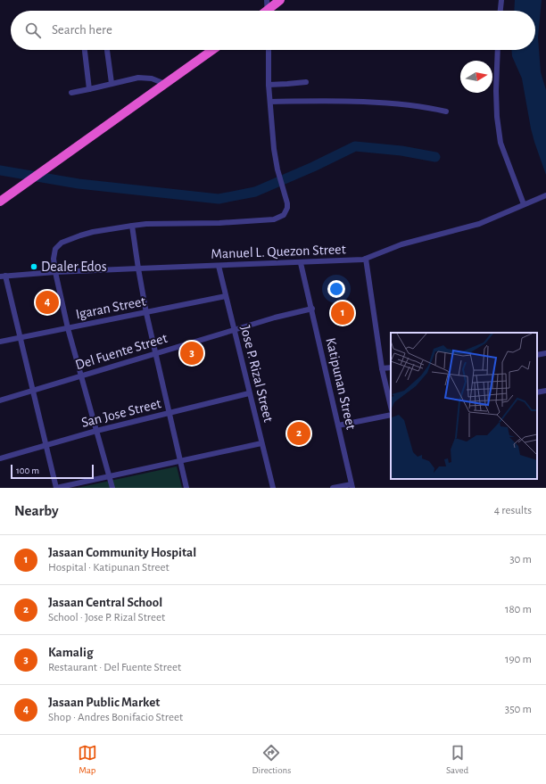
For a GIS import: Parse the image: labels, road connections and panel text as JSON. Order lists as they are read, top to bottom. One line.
{"streets":{"street":["Manuel L. Quezon Street","Igaran Street","Del Fuente Street","Jose P. Rizal Street","Katipunan Street","San Jose Street"]},"crossings":[["Manuel L. Quezon Street","Jose P. Rizal Street"],["Manuel L. Quezon Street","Katipunan Street"],["Igaran Street","Jose P. Rizal Street"],["Del Fuente Street","Jose P. Rizal Street"],["Del Fuente Street","Katipunan Street"],["Jose P. Rizal Street","San Jose Street"]],"places":["Dealer Edos"],"scale_bar":"100 m","north":"right","page":{"search":"Search here","pins":["4","1","3","2"],"scale":"100 m","heading":["Nearby","4 results"],"list":[{"mark":"1","name":"Jasaan Community Hospital","note":"Hospital · Katipunan Street","value":"30 m"},{"mark":"2","name":"Jasaan Central School","note":"School · Jose P. Rizal Street","value":"180 m"},{"mark":"3","name":"Kamalig","note":"Restaurant · Del Fuente Street","value":"190 m"},{"mark":"4","name":"Jasaan Public Market","note":"Shop · Andres Bonifacio Street","value":"350 m"}],"nav":["Map","Directions","Saved"]}}
